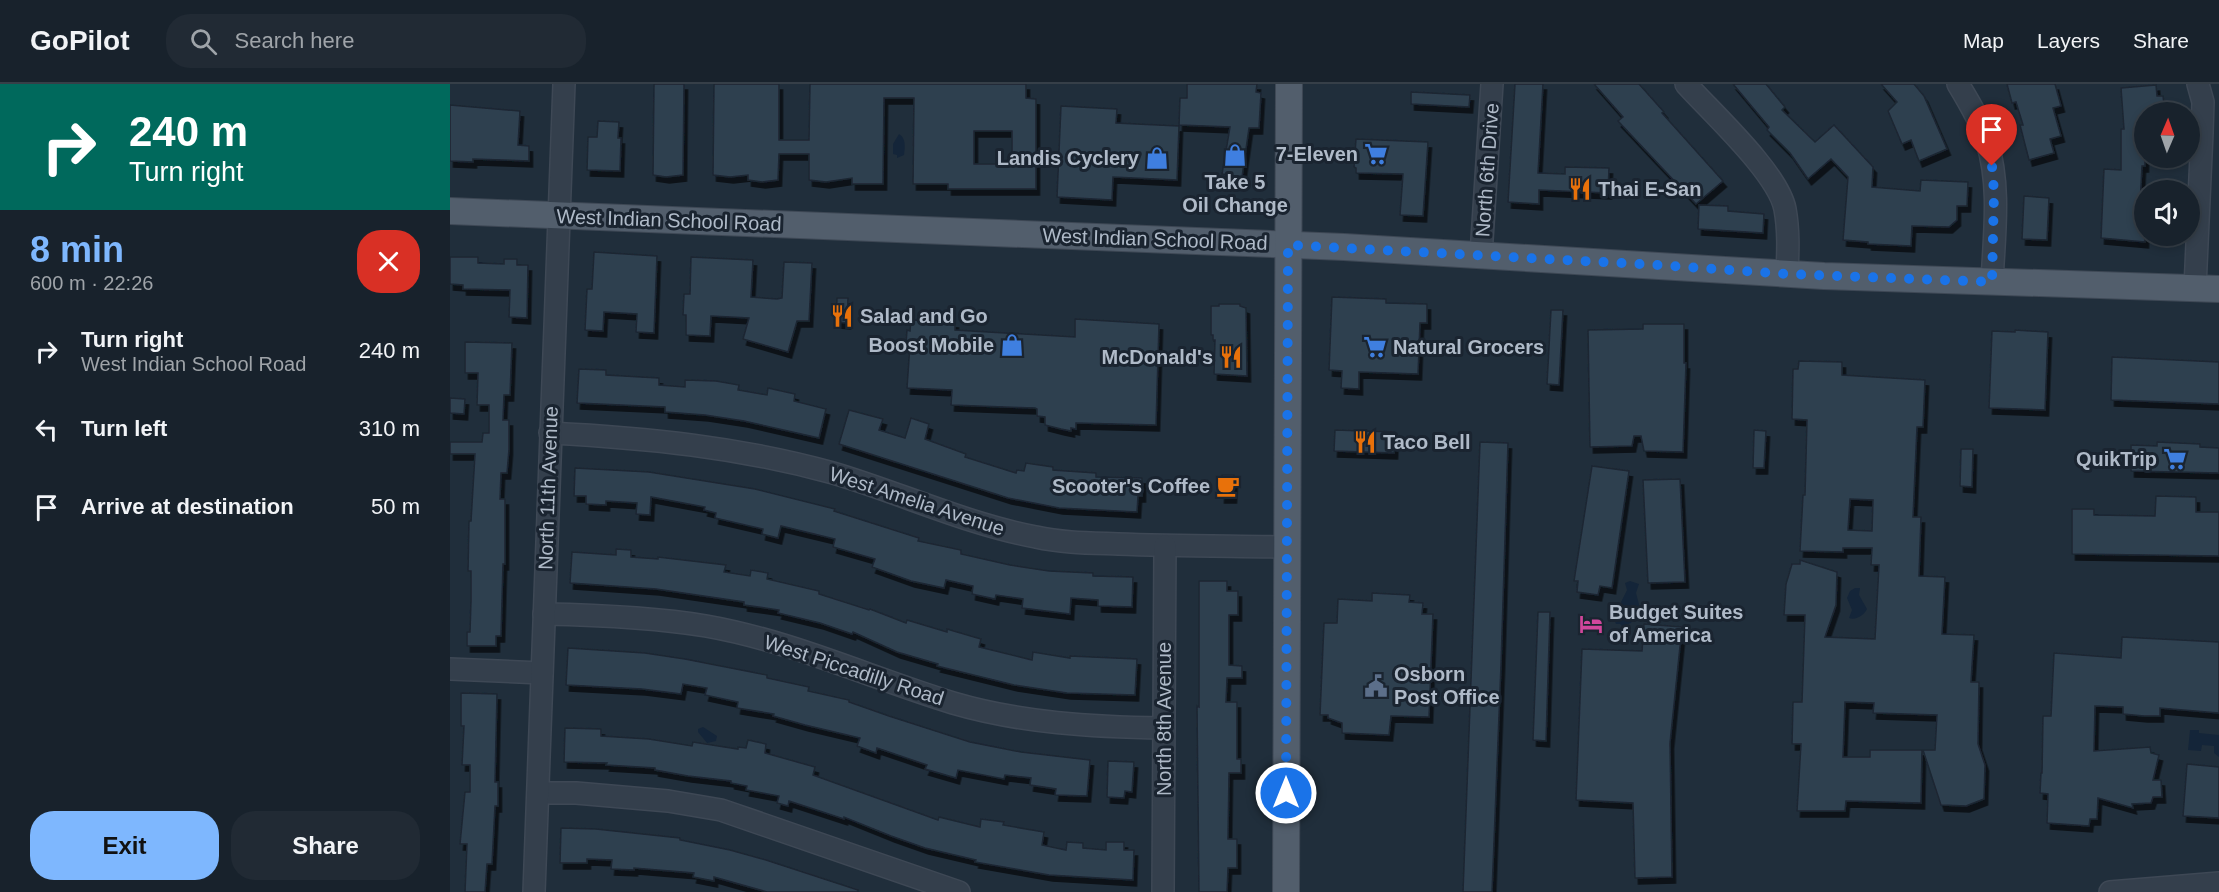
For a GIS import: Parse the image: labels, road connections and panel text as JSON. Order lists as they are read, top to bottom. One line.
{"streets":{"main road":["West Indian School Road"],"street":["North 6th Drive","North 11th Avenue","West Amelia Avenue","West Piccadilly Road","North 8th Avenue"]},"crossings":[["North 6th Drive","West Indian School Road"],["West Indian School Road","North 11th Avenue"],["North 11th Avenue","West Amelia Avenue"],["North 11th Avenue","West Piccadilly Road"],["West Amelia Avenue","North 8th Avenue"],["West Piccadilly Road","North 8th Avenue"]],"places":{"supermarket":["7-Eleven","Natural Grocers","QuikTrip"],"shop":["Take 5 Oil Change","Landis Cyclery","Boost Mobile"],"restaurant":["Thai E-San","Salad and Go","McDonald's","Taco Bell"],"cafe":["Scooter's Coffee"],"hotel":["Budget Suites of America"],"public building":["Osborn Post Office"]},"north":"top","page":{"header":"GoPilot","search":"Search here","nav":["Map","Layers","Share"],"turn":["240 m","Turn right"],"heading":["8 min","600 m · 22:26"],"list":[{"name":"Turn right","note":"West Indian School Road","value":"240 m"},{"name":"Turn left","value":"310 m"},{"name":"Arrive at destination","value":"50 m"}],"buttons":["Exit","Share"]}}
